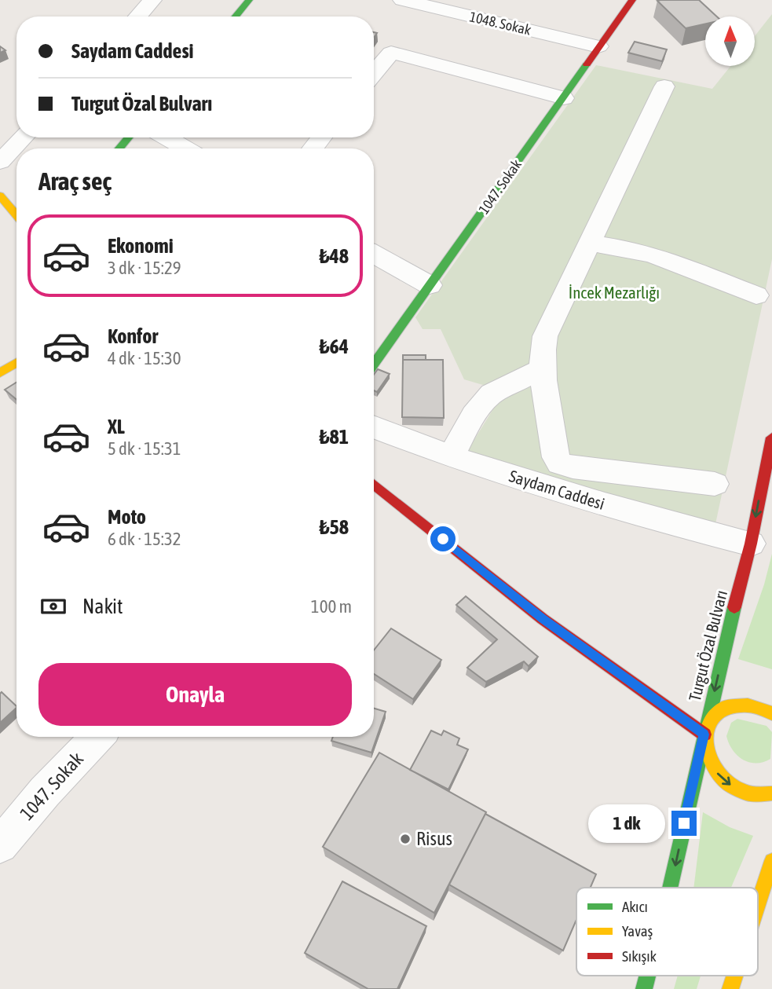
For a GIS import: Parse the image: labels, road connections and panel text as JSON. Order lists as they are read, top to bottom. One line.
{"streets":{"street":["1048. Sokak","1047. Sokak","Saydam Caddesi","Turgut Özal Bulvarı"]},"crossings":[["1048. Sokak","1047. Sokak"],["Saydam Caddesi","Turgut Özal Bulvarı"]],"one_way":["Turgut Özal Bulvarı"],"parks":["İncek Mezarlığı"],"places":["Risus"],"legend":["Akıcı","Yavaş","Sıkışık"],"north":"top","page":{"banner":["Saydam Caddesi","Turgut Özal Bulvarı"],"heading":"Araç seç","list":[{"name":"Ekonomi","note":"3 dk · 15:29","value":"₺48"},{"name":"Konfor","note":"4 dk · 15:30","value":"₺64"},{"name":"XL","note":"5 dk · 15:31","value":"₺81"},{"name":"Moto","note":"6 dk · 15:32","value":"₺58"}],"pay":["Nakit","100 m"],"buttons":"Onayla","bubble":"1 dk"}}
